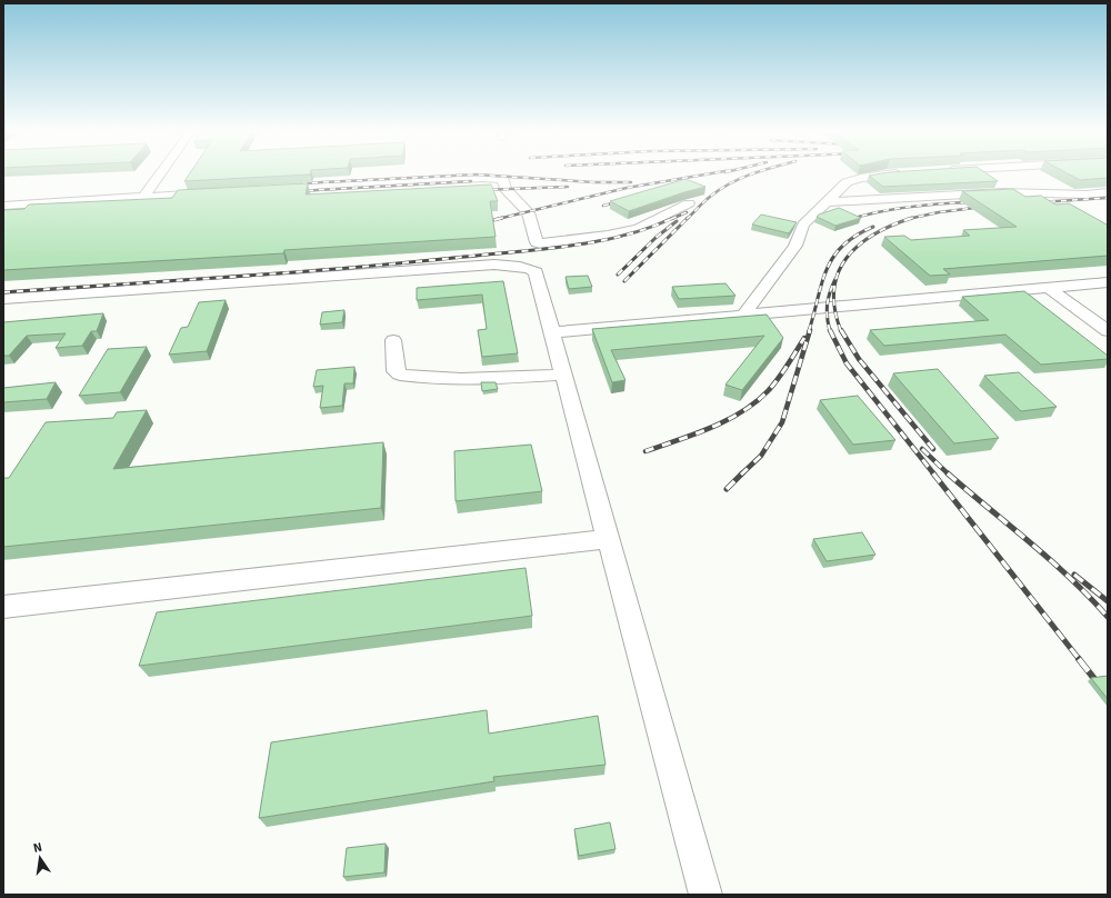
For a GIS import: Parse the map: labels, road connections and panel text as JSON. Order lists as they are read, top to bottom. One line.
{"north":"top"}
